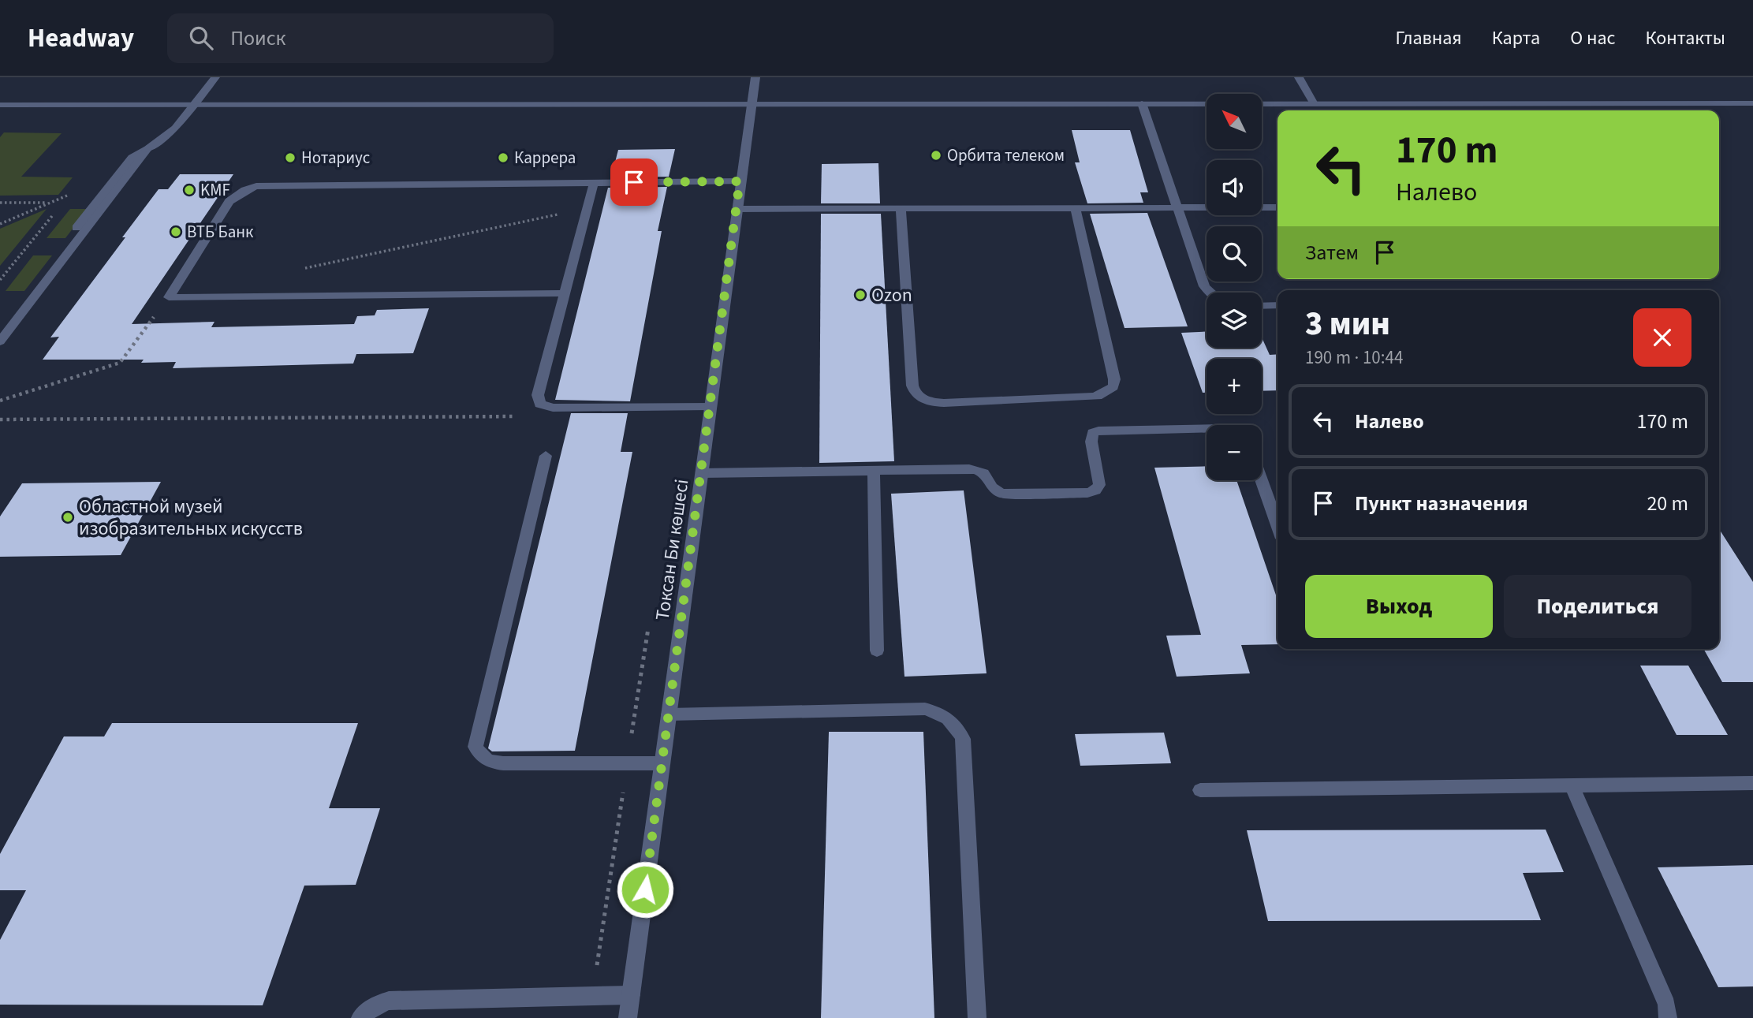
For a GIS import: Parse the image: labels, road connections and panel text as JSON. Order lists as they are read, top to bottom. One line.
{"streets":{"street":["Токсан Би көшесі"]},"places":["Орбита телеком","Нотариус","Каррера","KMF","ВТБ Банк","Ozon","Областной музей изобразительных искусств"],"north":"top left","page":{"header":"Headway","search":"Поиск","nav":["Главная","Карта","О нас","Контакты"],"map_buttons":["+","−"],"turn":["170 m","Налево"],"then":"Затем","heading":["3 мин","190 m · 10:44"],"list":[{"name":"Налево","value":"170 m"},{"name":"Пункт назначения","value":"20 m"}],"buttons":["Выход","Поделиться"]}}
